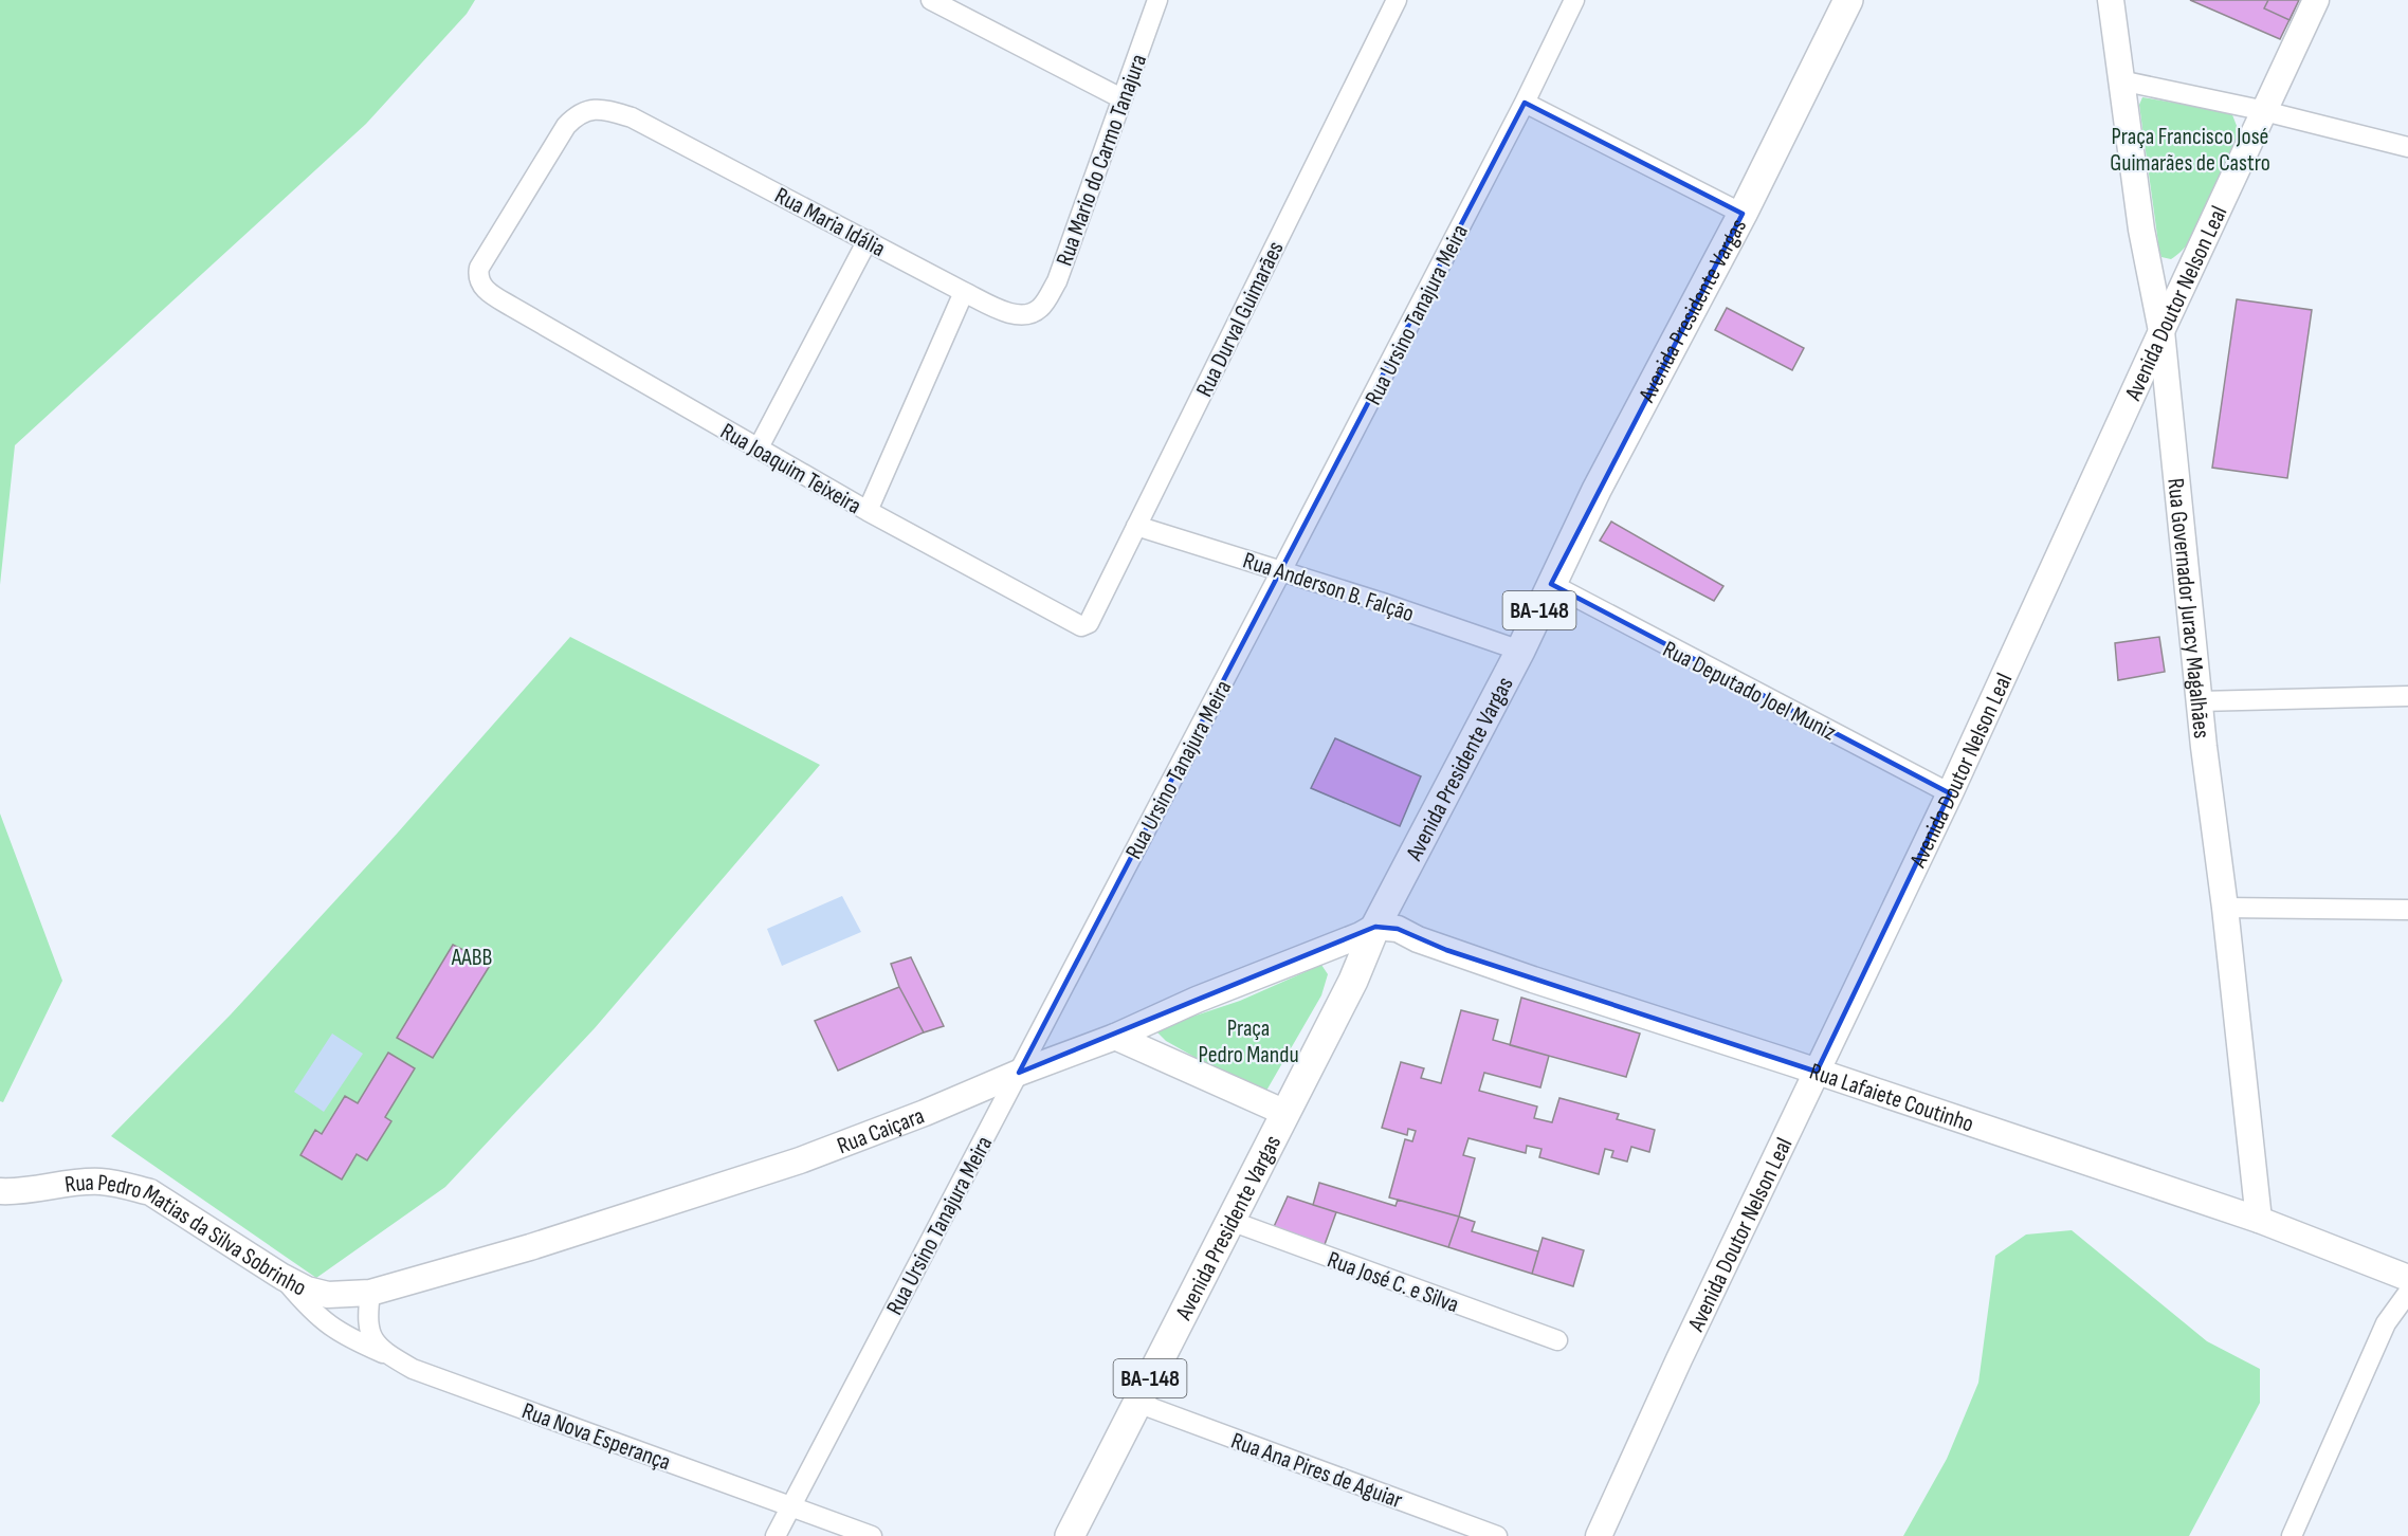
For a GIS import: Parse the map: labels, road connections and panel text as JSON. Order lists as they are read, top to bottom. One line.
{"streets":{"main road":["Avenida Presidente Vargas","BA-148"],"street":["Rua Mario do Carmo Tanajura","Rua Maria Idália","Avenida Doutor Nelson Leal","Rua Ursino Tanajura Meira","Rua Durval Guimarães","Rua Joaquim Teixeira","Rua Anderson B. Falção","Rua Governador Juracy Magalhães","Rua Deputado Joel Muniz","Rua Lafaiete Coutinho","Rua Caiçara","Rua Pedro Matias da Silva Sobrinho","Rua José C. e Silva","Rua Nova Esperança","Rua Ana Pires de Aguiar"]},"crossings":[["Rua Mario do Carmo Tanajura","Rua Maria Idália"],["Rua Maria Idália","Rua Joaquim Teixeira"],["Avenida Doutor Nelson Leal","Rua Governador Juracy Magalhães"],["Avenida Doutor Nelson Leal","Rua Deputado Joel Muniz"],["Avenida Doutor Nelson Leal","Rua Lafaiete Coutinho"],["Avenida Presidente Vargas","Rua Anderson B. Falção"],["Avenida Presidente Vargas","Rua Deputado Joel Muniz"],["Avenida Presidente Vargas","Rua Lafaiete Coutinho"],["Avenida Presidente Vargas","Rua Caiçara"],["Avenida Presidente Vargas","Rua José C. e Silva"],["Avenida Presidente Vargas","Rua Ana Pires de Aguiar"],["Rua Ursino Tanajura Meira","Rua Anderson B. Falção"],["Rua Ursino Tanajura Meira","Rua Caiçara"],["Rua Ursino Tanajura Meira","Rua Nova Esperança"],["Rua Durval Guimarães","Rua Joaquim Teixeira"],["Rua Durval Guimarães","Rua Anderson B. Falção"],["Rua Governador Juracy Magalhães","Rua Lafaiete Coutinho"],["Rua Lafaiete Coutinho","Rua Caiçara"],["Rua Caiçara","Rua Pedro Matias da Silva Sobrinho"],["Rua Caiçara","Rua Nova Esperança"],["Rua Pedro Matias da Silva Sobrinho","Rua Nova Esperança"]],"parks":["Praça Francisco José Guimarães de Castro","AABB","Praça Pedro Mandu"]}
